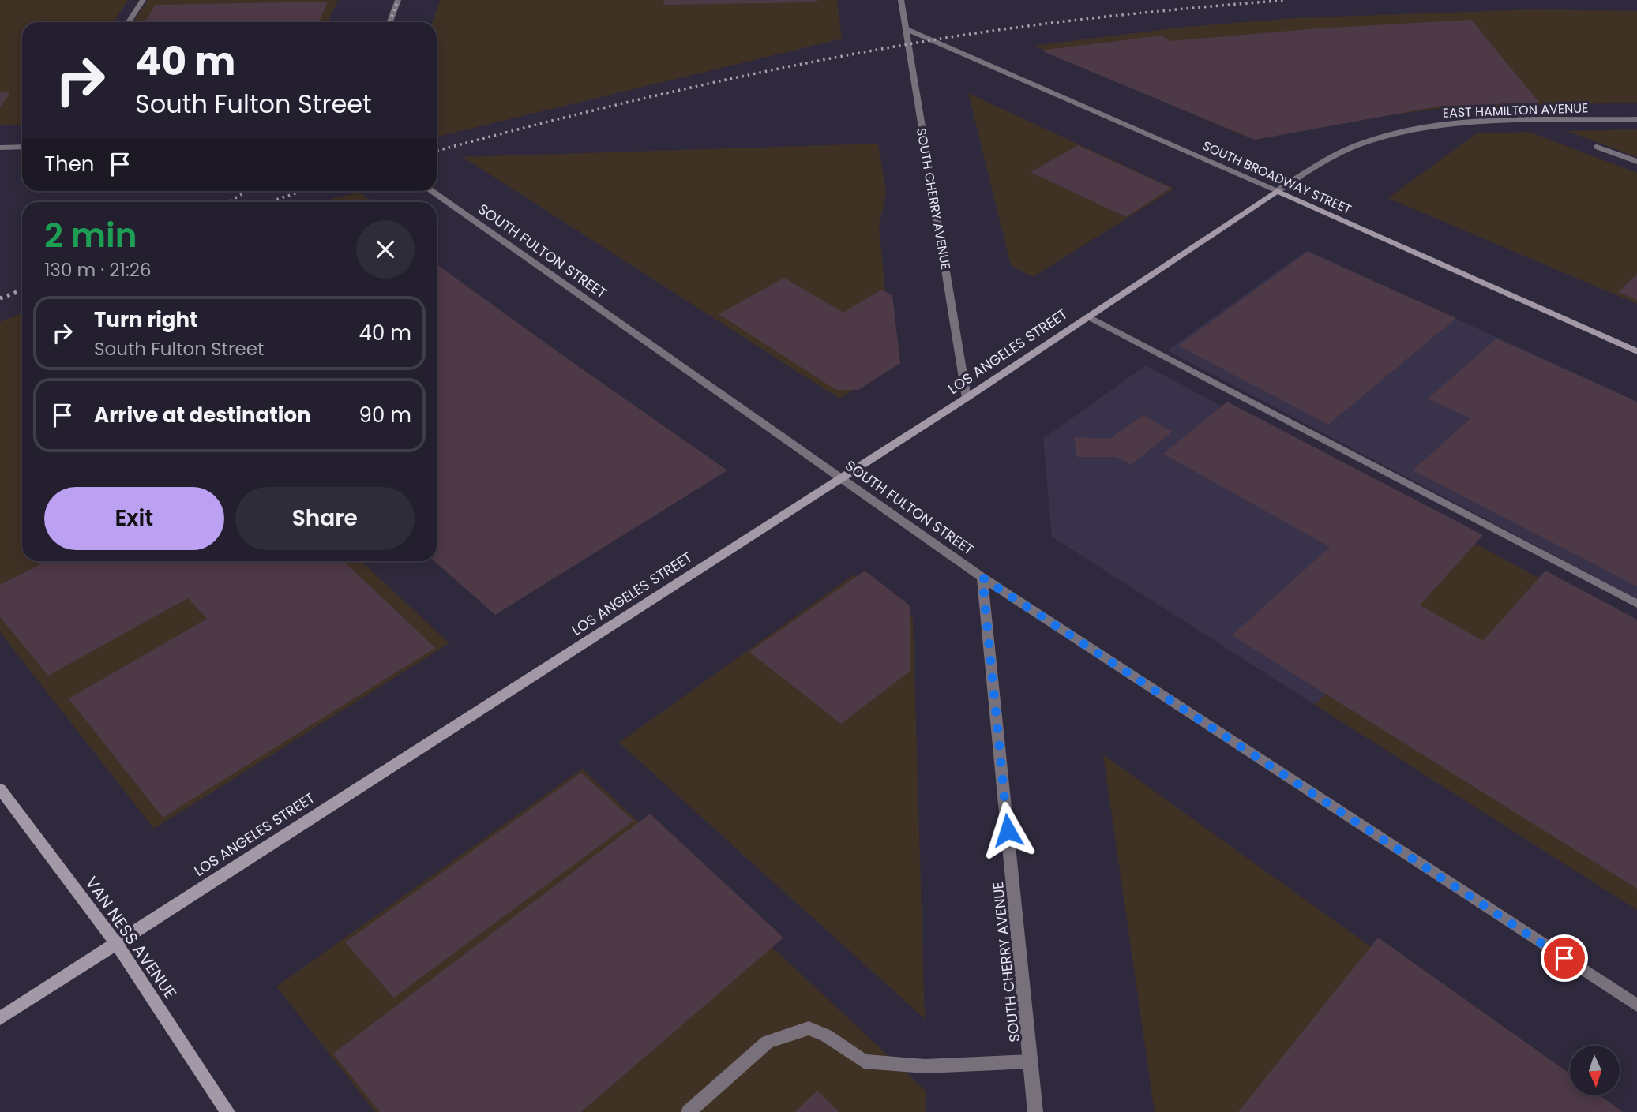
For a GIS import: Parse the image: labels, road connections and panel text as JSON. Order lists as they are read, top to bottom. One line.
{"streets":{"street":["EAST HAMILTON AVENUE","SOUTH BROADWAY STREET","SOUTH CHERRY AVENUE","SOUTH FULTON STREET","LOS ANGELES STREET","VAN NESS AVENUE"]},"crossings":[["EAST HAMILTON AVENUE","SOUTH BROADWAY STREET"],["EAST HAMILTON AVENUE","LOS ANGELES STREET"],["SOUTH BROADWAY STREET","SOUTH CHERRY AVENUE"],["SOUTH BROADWAY STREET","LOS ANGELES STREET"],["SOUTH CHERRY AVENUE","SOUTH FULTON STREET"],["SOUTH CHERRY AVENUE","LOS ANGELES STREET"],["SOUTH FULTON STREET","LOS ANGELES STREET"],["LOS ANGELES STREET","VAN NESS AVENUE"]],"north":"bottom","page":{"turn":["40 m","South Fulton Street"],"then":"Then","heading":["2 min","130 m · 21:26"],"list":[{"name":"Turn right","note":"South Fulton Street","value":"40 m"},{"name":"Arrive at destination","value":"90 m"}],"buttons":["Exit","Share"]}}
